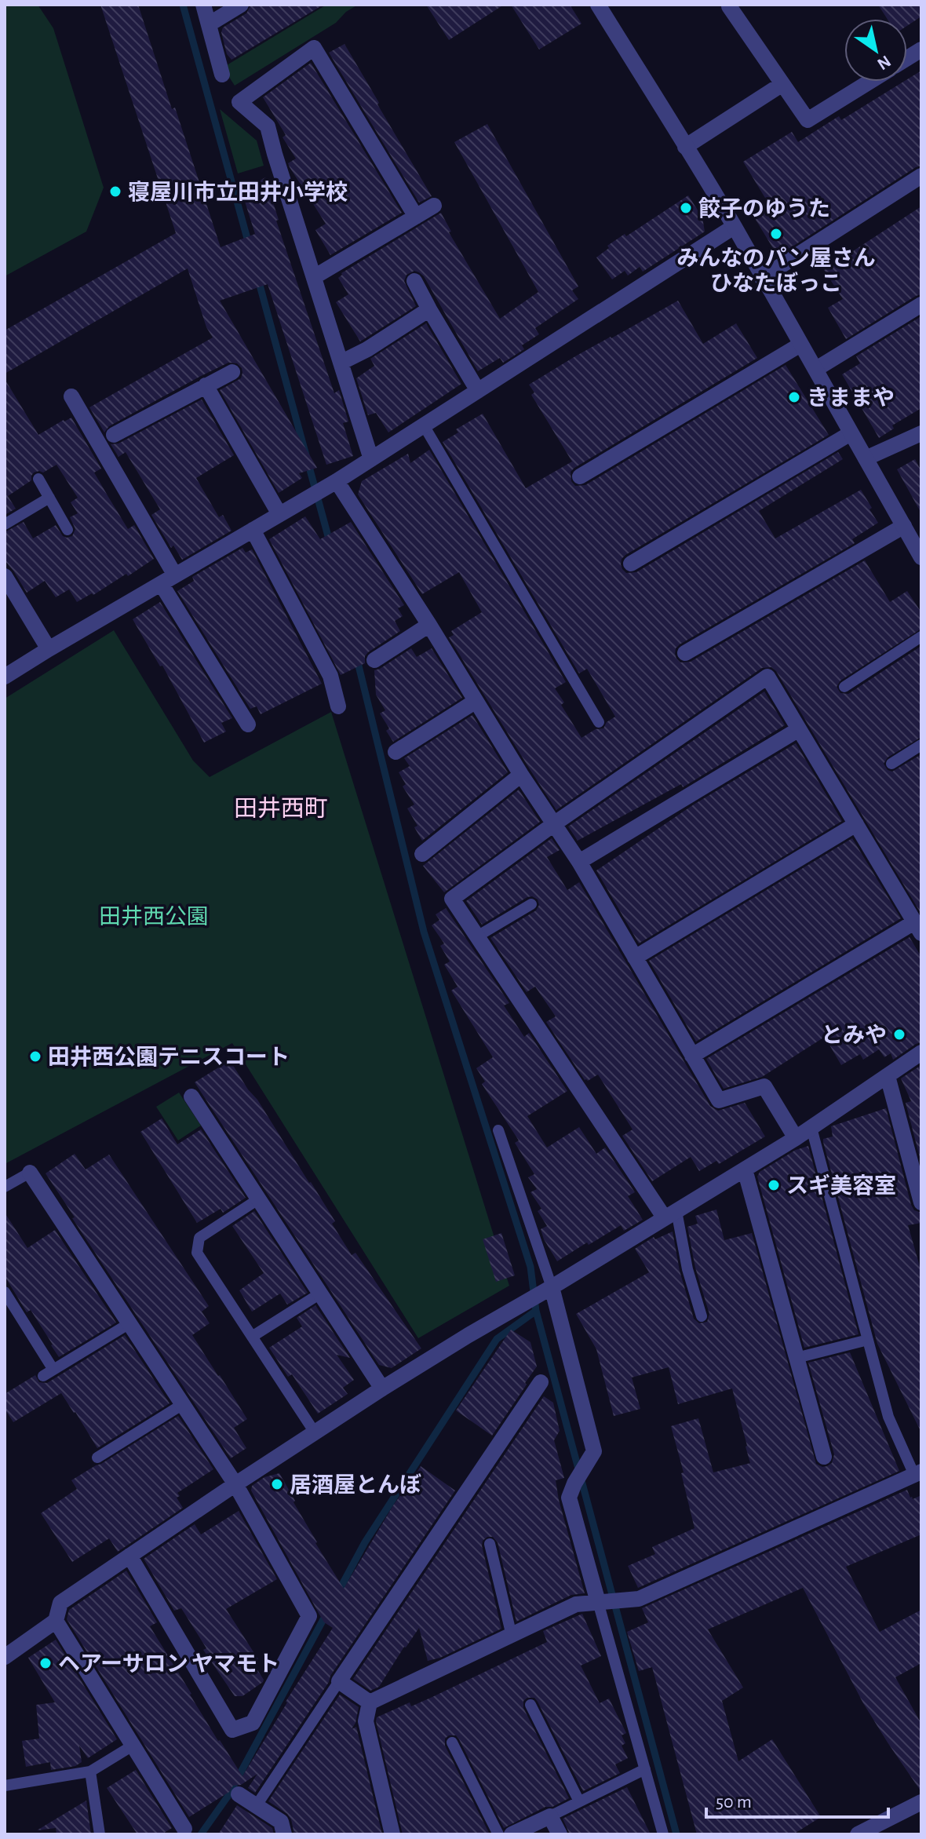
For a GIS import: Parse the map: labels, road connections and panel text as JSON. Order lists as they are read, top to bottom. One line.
{"districts":["田井西町"],"parks":["田井西公園"],"places":["寝屋川市立田井小学校","餃子のゆうた","みんなのパン屋さん ひなたぼっこ","きままや","とみや","田井西公園テニスコート","スギ美容室","居酒屋とんぼ","ヘアーサロン ヤマモト"],"scale_bar":"50 m","north":"bottom right"}
